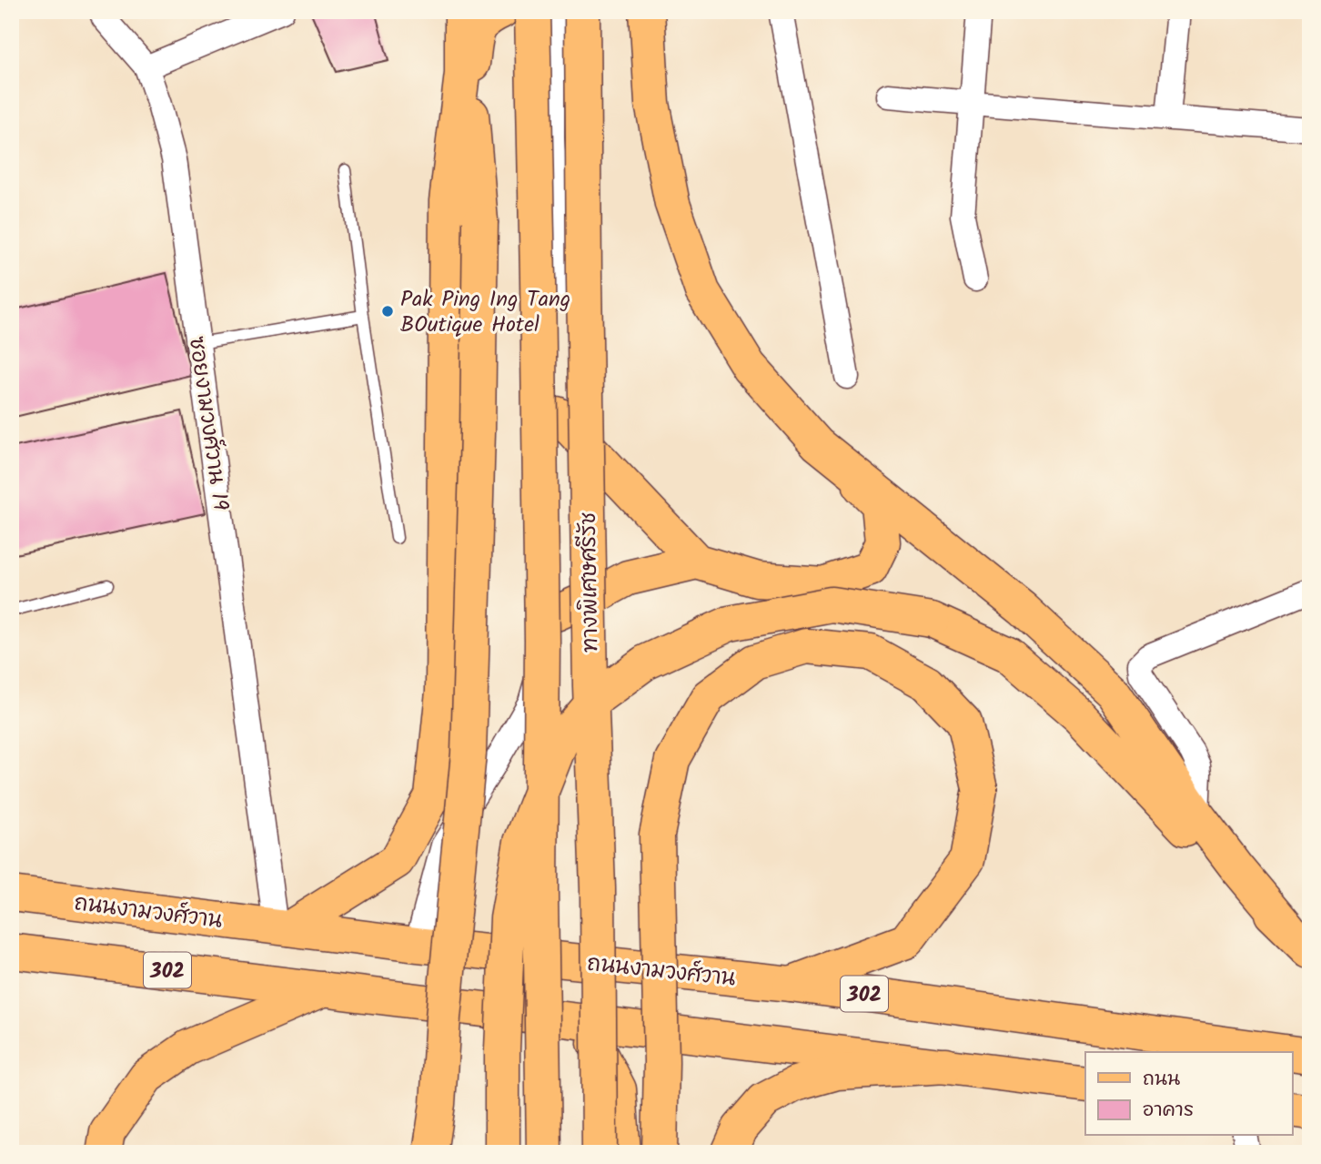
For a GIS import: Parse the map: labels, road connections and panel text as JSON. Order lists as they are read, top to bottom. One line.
{"streets":{"main road":["ทางพิเศษศรีรัช","ถนนงามวงศ์วาน","302"],"street":["ซอยงามวงศ์วาน 19"]},"crossings":[["ซอยงามวงศ์วาน 19","ถนนงามวงศ์วาน"]],"places":["Pak Ping Ing Tang BOutique Hotel"],"legend":["ถนน","อาคาร"]}
